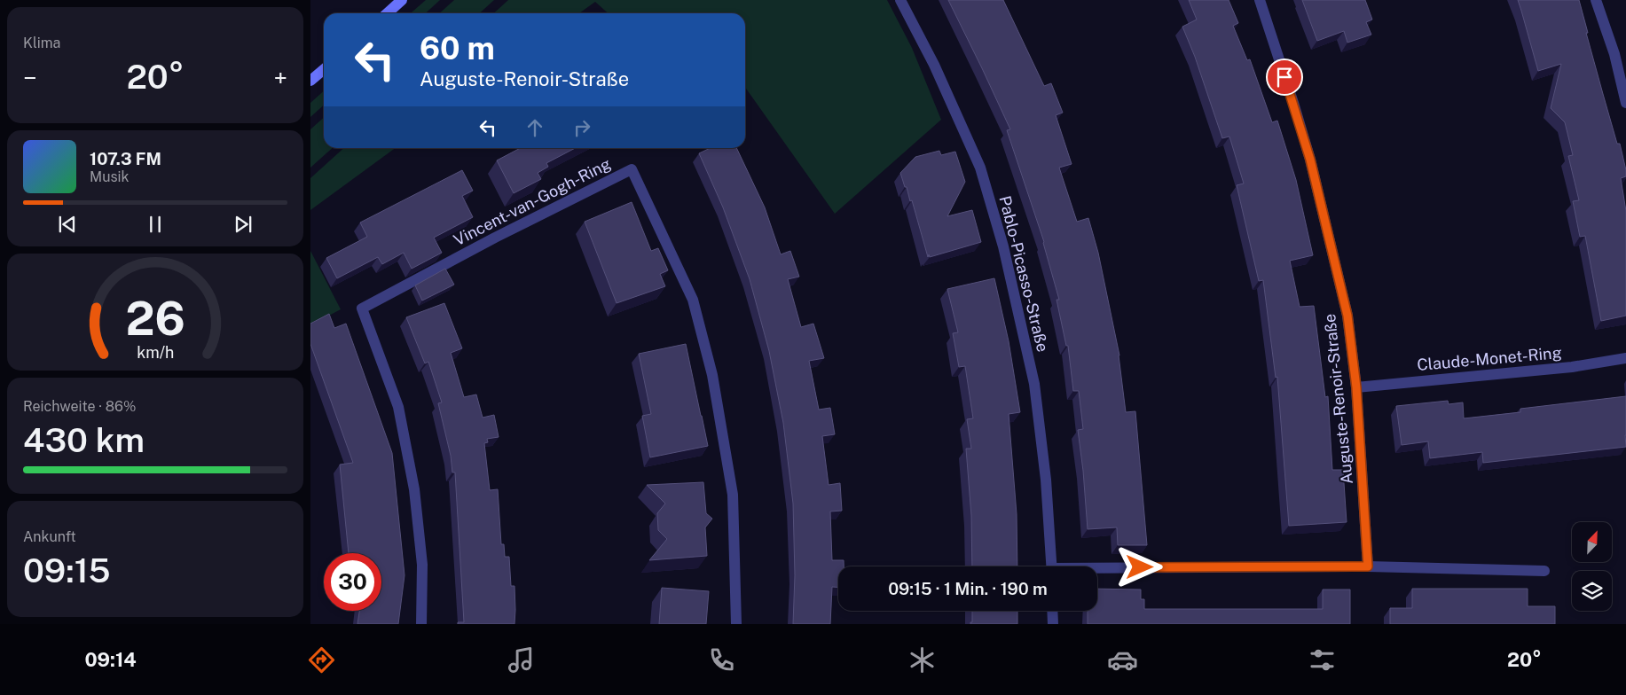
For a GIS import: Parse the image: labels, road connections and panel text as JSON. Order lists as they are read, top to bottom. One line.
{"streets":{"street":["Vincent-van-Gogh-Ring","Pablo-Picasso-Straße","Claude-Monet-Ring","Auguste-Renoir-Straße"]},"crossings":[["Claude-Monet-Ring","Auguste-Renoir-Straße"]],"north":"top right","page":{"tile":["Klima",["Reichweite · 86%","430 km"],["Ankunft","09:15"]],"turn":["60 m","Auguste-Renoir-Straße"],"heat":["−","20°","+"],"song":["107.3 FM","Musik"],"limit":"30","trip":"09:15 · 1 Min. · 190 m","tabs":["09:14","20°"],"gauge":["26","km/h"]}}
